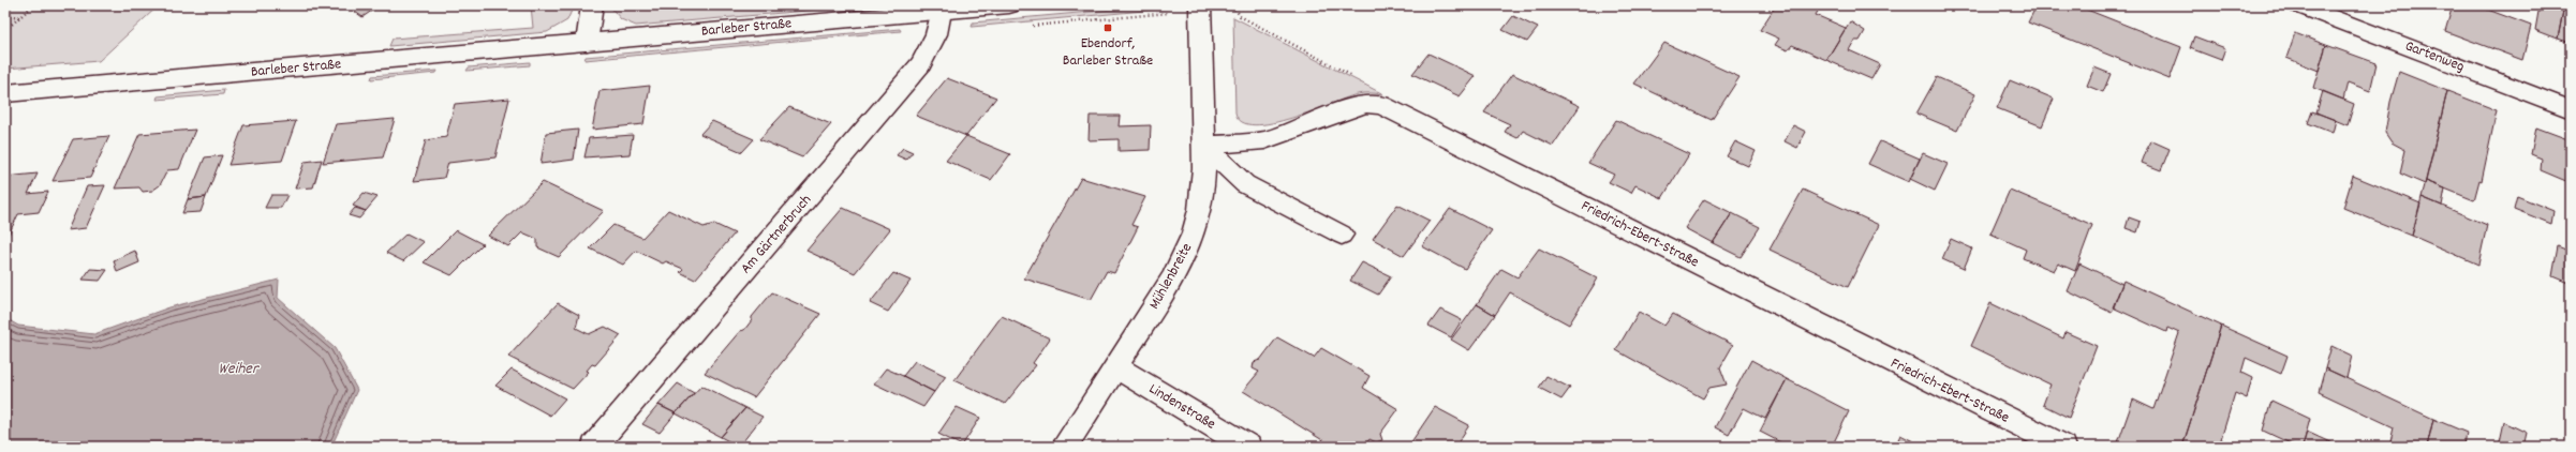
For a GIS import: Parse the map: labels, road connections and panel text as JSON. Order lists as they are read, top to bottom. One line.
{"streets":{"street":["Barleber Straße","Gartenweg","Am Gärtnerbruch","Friedrich-Ebert-Straße","Mühlenbreite","Lindenstraße"]},"crossings":[["Barleber Straße","Am Gärtnerbruch"],["Friedrich-Ebert-Straße","Mühlenbreite"],["Mühlenbreite","Lindenstraße"]],"water":["Weiher"],"places":{"transit":["Ebendorf, Barleber Straße"]}}
